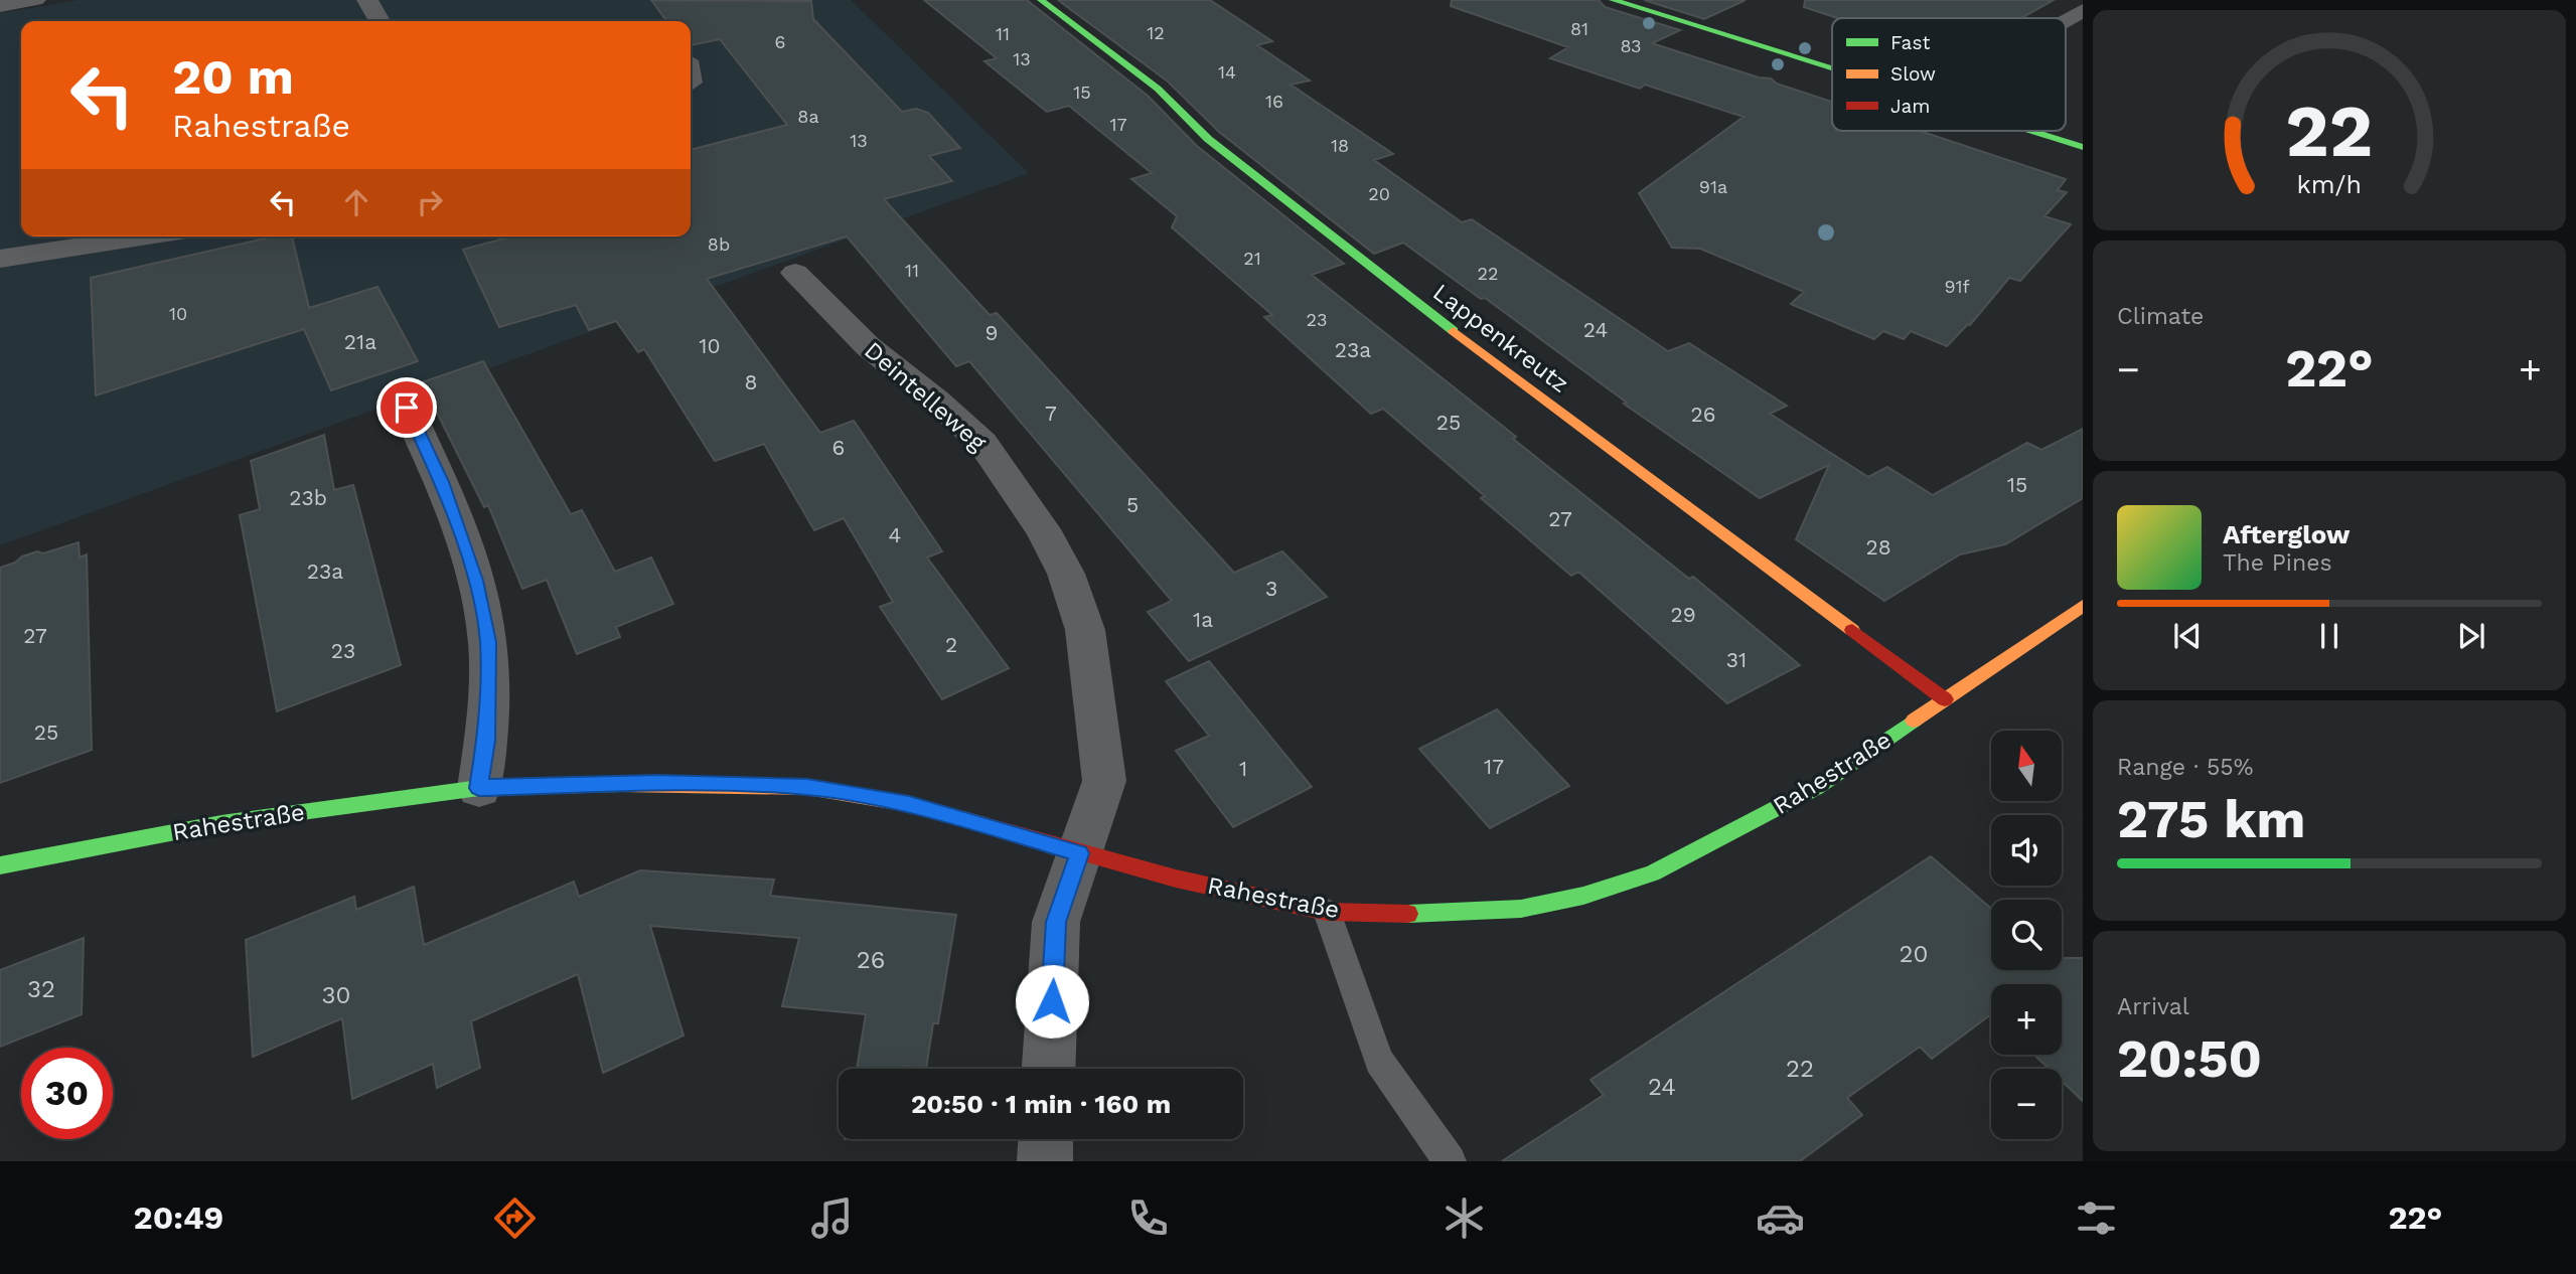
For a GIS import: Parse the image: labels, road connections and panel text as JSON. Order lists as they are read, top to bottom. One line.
{"streets":{"street":["Lappenkreutz","Deintelleweg","Rahestraße"]},"crossings":[["Lappenkreutz","Rahestraße"],["Deintelleweg","Rahestraße"]],"house_numbers":["81","12","11","6","83","13","14","15","16","8a","17","13","18","91a","20","8b","21","11","22","91f","10","23","24","9","21a","10","23a","8","7","26","25","6","15","23b","5","27","4","28","23a","3","29","1a","27","2","23","31","25","17","1","20","26","32","30","22","24"],"legend":["Fast","Slow","Jam"],"north":"top","page":{"turn":["20 m","Rahestraße"],"tile":["Climate",["Range · 55%","275 km"],["Arrival","20:50"]],"heat":["−","22°","+"],"song":["Afterglow","The Pines"],"map_buttons":["+","−"],"limit":"30","trip":"20:50 · 1 min · 160 m","tabs":["20:49","22°"],"gauge":["22","km/h"]}}
